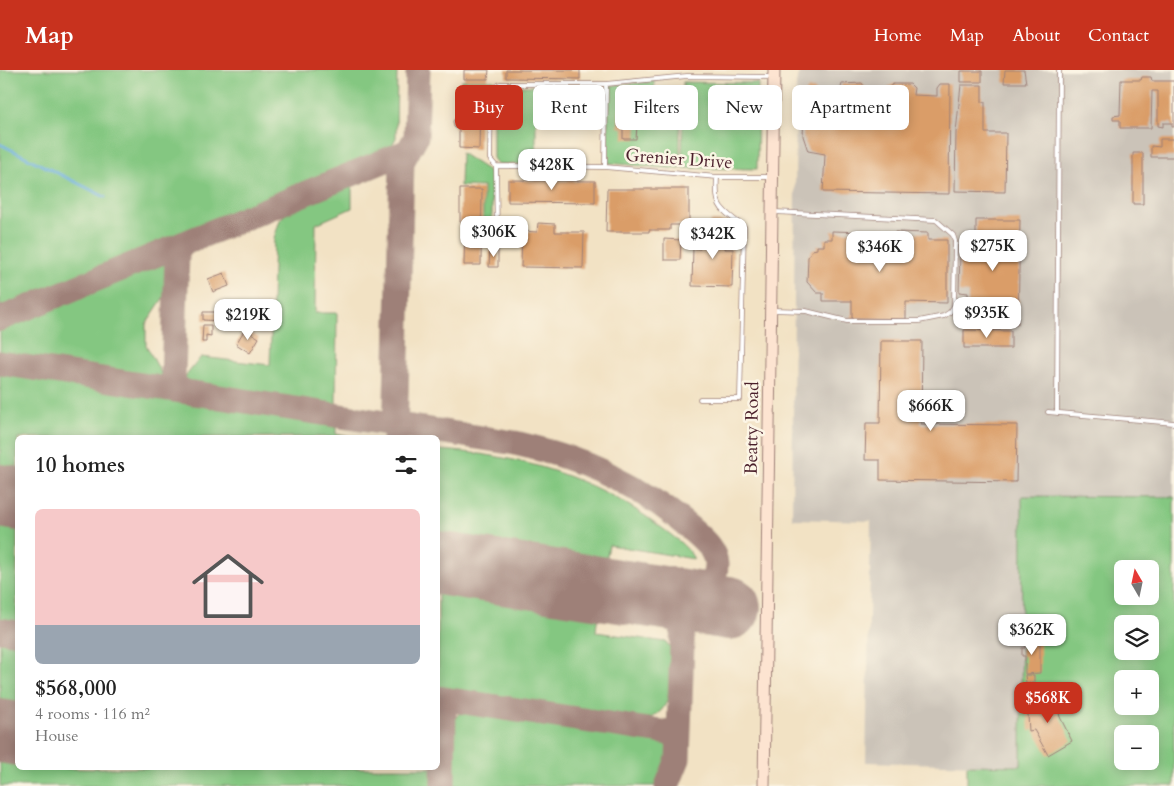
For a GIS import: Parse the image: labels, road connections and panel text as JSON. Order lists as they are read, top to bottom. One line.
{"streets":{"main road":["Beatty Road"],"lane":["Grenier Drive"]},"crossings":[["Grenier Drive","Beatty Road"]],"north":"top","page":{"header":"Map","nav":["Home","Map","About","Contact"],"chip":["Buy","Rent","Filters","New","Apartment"],"price":["$428K","$306K","$342K","$275K","$346K","$935K","$219K","$666K","$362K","$568K"],"heading":"10 homes","list":[{"name":"$568,000","note":"4 rooms · 116 m² · House"}],"map_buttons":["+","−"]}}
